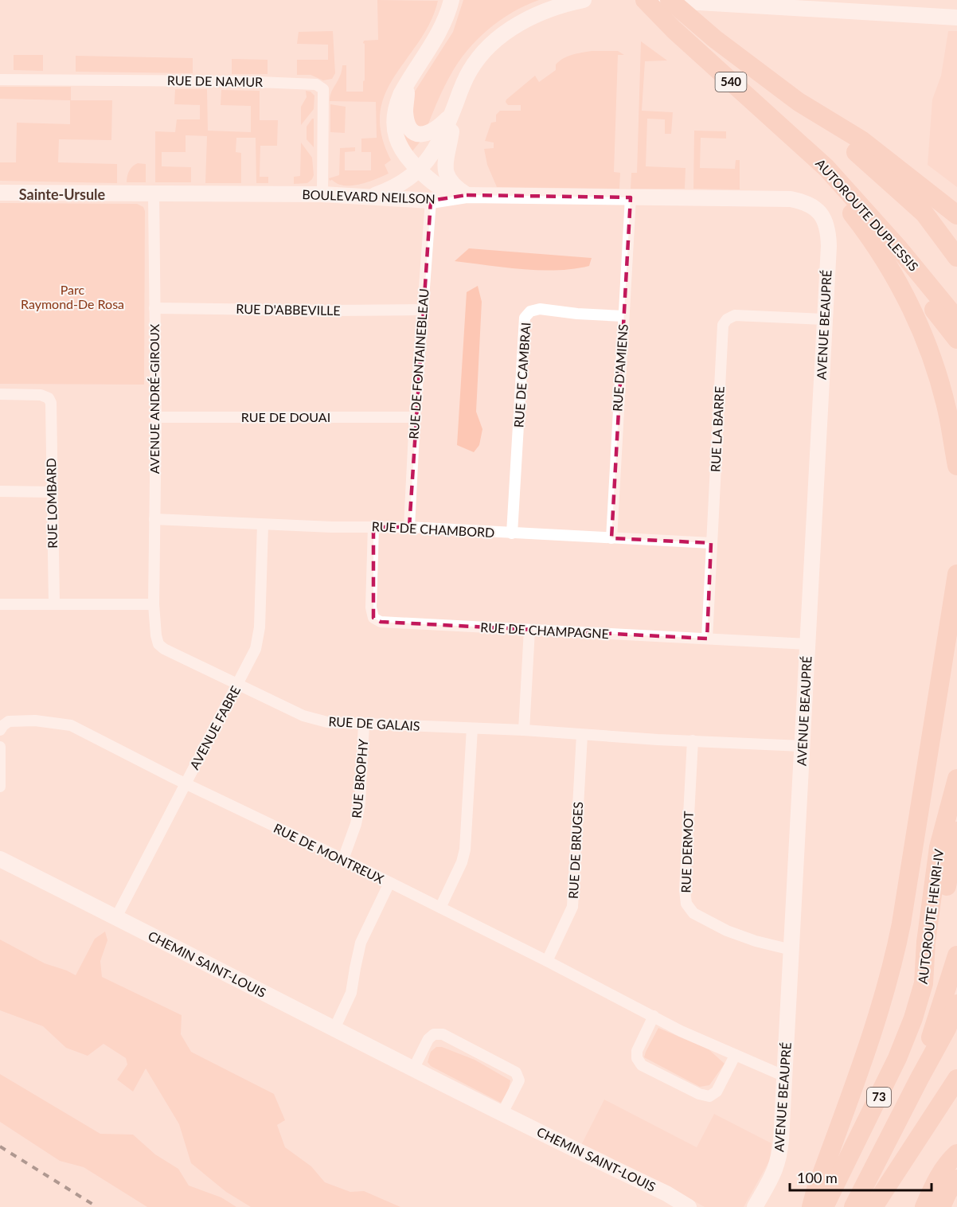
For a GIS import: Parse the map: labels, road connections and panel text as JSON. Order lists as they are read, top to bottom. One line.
{"streets":{"highway":["540","AUTOROUTE DUPLESSIS","AUTOROUTE HENRI-IV","73"],"street":["RUE DE NAMUR","BOULEVARD NEILSON","RUE D'ABBEVILLE","AVENUE BEAUPRÉ","RUE DE FONTAINEBLEAU","RUE D'AMIENS","RUE DE CAMBRAI","AVENUE ANDRÉ-GIROUX","RUE DE DOUAI","RUE LA BARRE","RUE LOMBARD","RUE DE CHAMBORD","RUE DE CHAMPAGNE","RUE DE GALAIS","AVENUE FABRE","RUE BROPHY","RUE DE BRUGES","RUE DERMOT","RUE DE MONTREUX","CHEMIN SAINT-LOUIS"]},"crossings":[["RUE DE NAMUR","BOULEVARD NEILSON"],["BOULEVARD NEILSON","AVENUE BEAUPRÉ"],["BOULEVARD NEILSON","RUE DE FONTAINEBLEAU"],["BOULEVARD NEILSON","RUE D'AMIENS"],["BOULEVARD NEILSON","AVENUE ANDRÉ-GIROUX"],["RUE D'ABBEVILLE","RUE DE FONTAINEBLEAU"],["RUE D'ABBEVILLE","AVENUE ANDRÉ-GIROUX"],["AVENUE BEAUPRÉ","RUE LA BARRE"],["AVENUE BEAUPRÉ","RUE DE CHAMPAGNE"],["AVENUE BEAUPRÉ","RUE DE GALAIS"],["AVENUE BEAUPRÉ","RUE DERMOT"],["AVENUE BEAUPRÉ","RUE DE MONTREUX"],["RUE DE FONTAINEBLEAU","RUE DE DOUAI"],["RUE DE FONTAINEBLEAU","RUE DE CHAMBORD"],["RUE D'AMIENS","RUE DE CAMBRAI"],["RUE D'AMIENS","RUE DE CHAMBORD"],["RUE DE CAMBRAI","RUE DE CHAMBORD"],["AVENUE ANDRÉ-GIROUX","RUE DE DOUAI"],["AVENUE ANDRÉ-GIROUX","RUE DE CHAMBORD"],["AVENUE ANDRÉ-GIROUX","RUE DE GALAIS"],["RUE LA BARRE","RUE DE CHAMBORD"],["RUE LA BARRE","RUE DE CHAMPAGNE"],["RUE DE CHAMBORD","RUE DE CHAMPAGNE"],["RUE DE CHAMBORD","AVENUE FABRE"],["RUE DE GALAIS","AVENUE FABRE"],["RUE DE GALAIS","RUE BROPHY"],["RUE DE GALAIS","RUE DE BRUGES"],["RUE DE GALAIS","RUE DERMOT"],["AVENUE FABRE","RUE DE MONTREUX"],["AVENUE FABRE","CHEMIN SAINT-LOUIS"],["RUE BROPHY","RUE DE MONTREUX"],["RUE DE BRUGES","RUE DE MONTREUX"]],"districts":["Sainte-Ursule"],"parks":["Parc Raymond-De Rosa"],"scale_bar":"100 m"}
